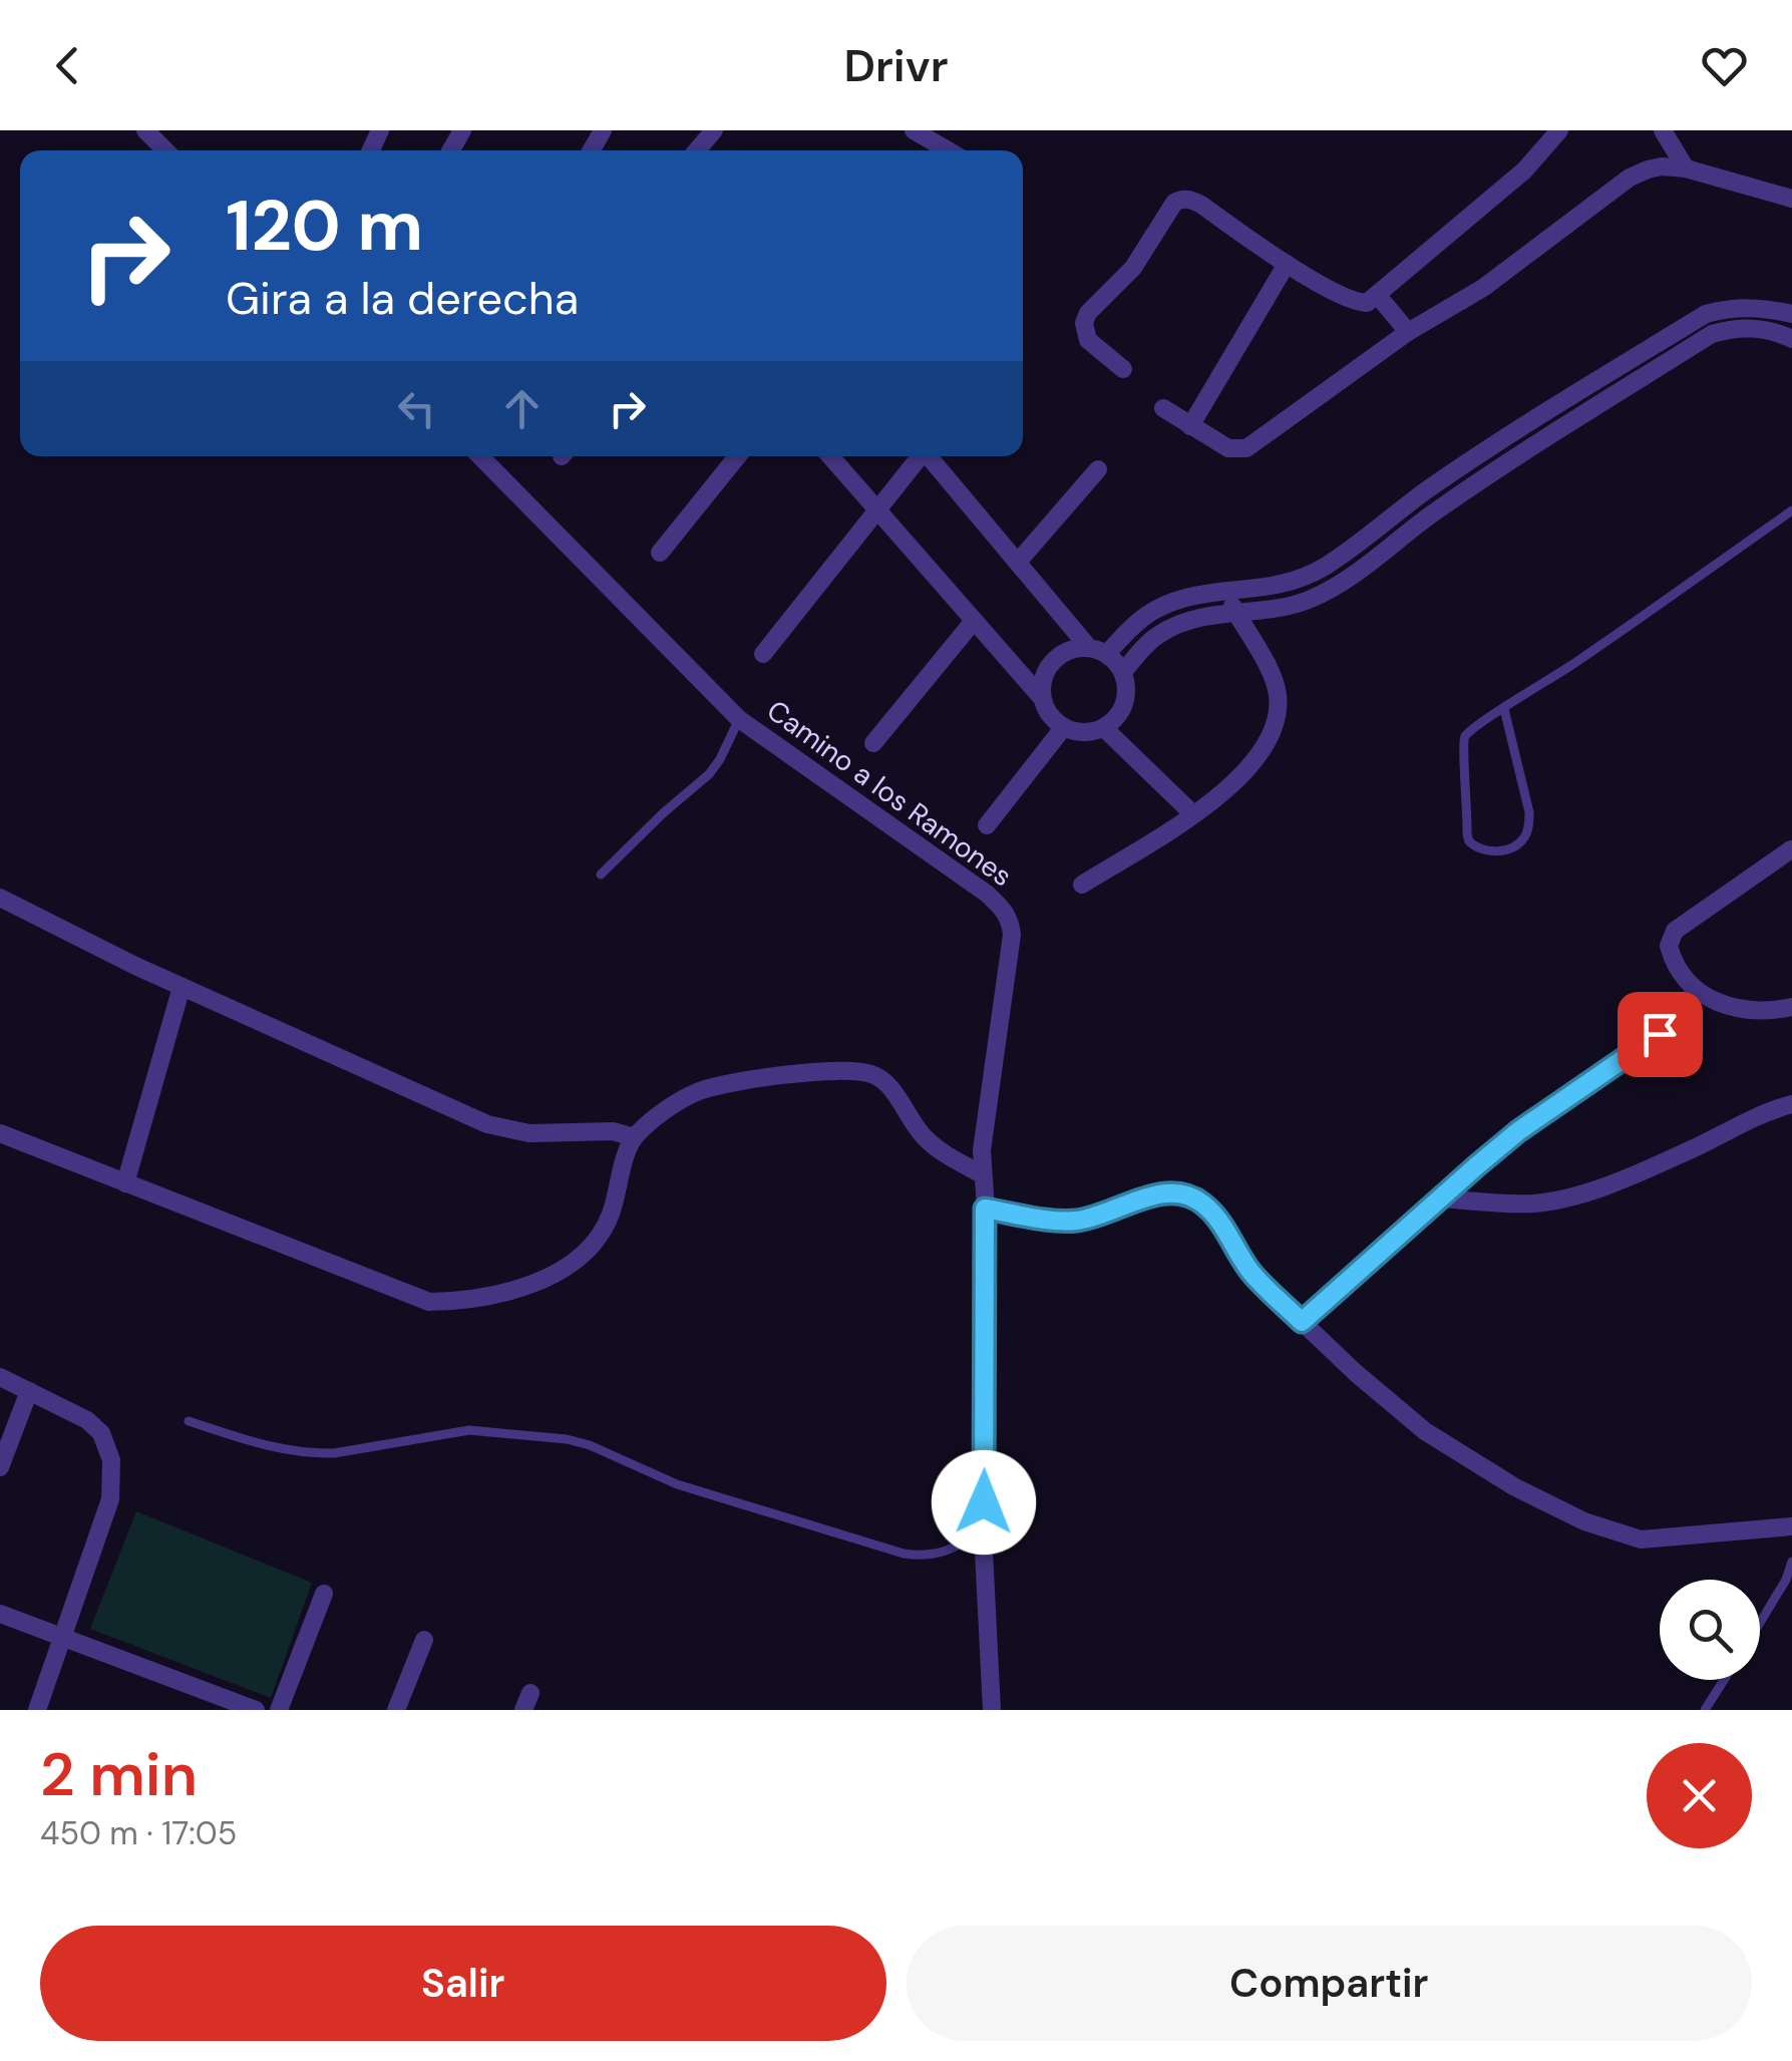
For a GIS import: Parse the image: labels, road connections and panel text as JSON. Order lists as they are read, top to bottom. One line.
{"streets":{"street":["Camino a los Ramones"]},"page":{"header":"Drivr","turn":["120 m","Gira a la derecha"],"heading":["2 min","450 m · 17:05"],"buttons":["Salir","Compartir"]}}
